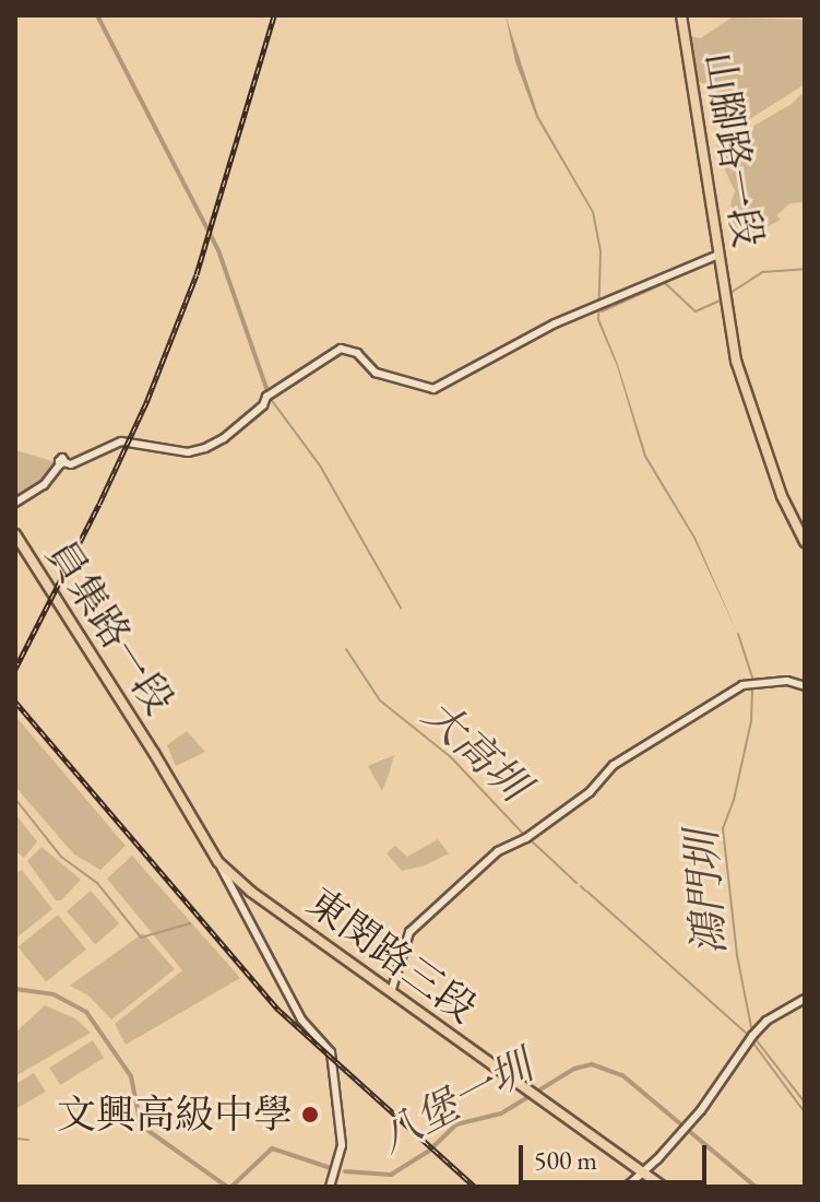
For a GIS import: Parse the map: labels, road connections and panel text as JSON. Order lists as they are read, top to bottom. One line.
{"streets":{"main road":["山腳路一段","員集路一段","東閔路三段"]},"crossings":[["員集路一段","東閔路三段"]],"water":["大高圳","鴻門圳","八堡一圳"],"places":["文興高級中學"],"scale_bar":"500 m"}
